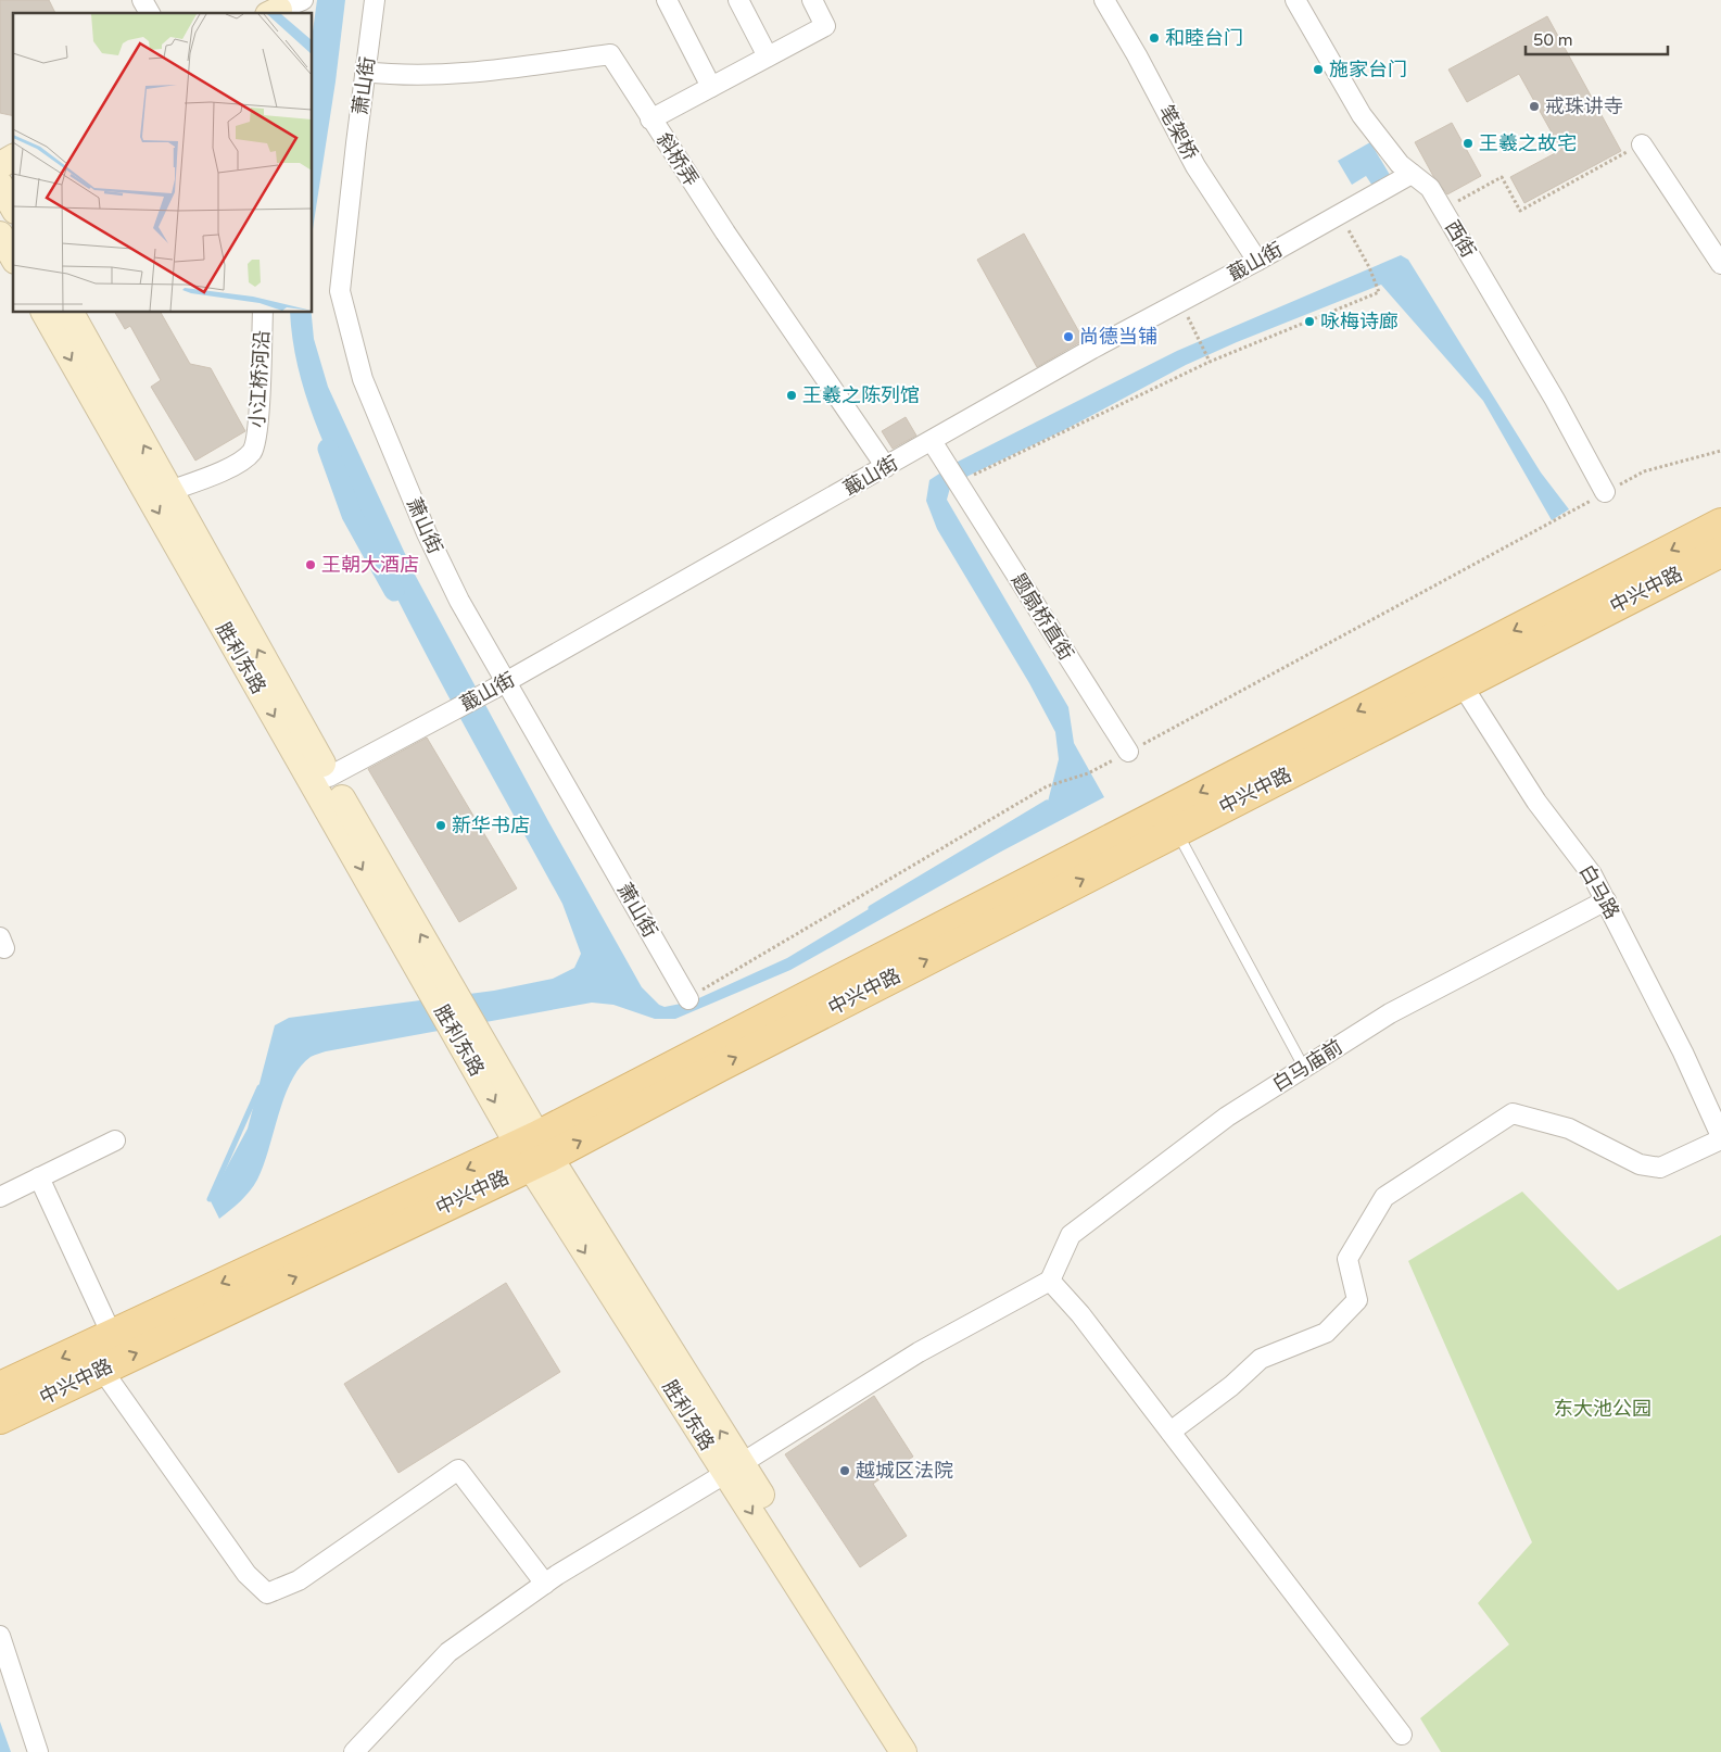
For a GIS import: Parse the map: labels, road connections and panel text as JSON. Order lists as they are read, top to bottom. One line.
{"streets":{"main road":["中兴中路","胜利东路"],"street":["萧山街","笔架桥","斜桥弄","西街","蕺山街","小江桥河沿","题扇桥直街","白马路","白马庙前"]},"crossings":[["萧山街","斜桥弄"],["萧山街","蕺山街"],["笔架桥","蕺山街"],["斜桥弄","蕺山街"],["西街","蕺山街"],["蕺山街","题扇桥直街"],["蕺山街","胜利东路"],["小江桥河沿","胜利东路"],["中兴中路","胜利东路"],["中兴中路","白马路"],["白马路","白马庙前"]],"parks":["东大池公园"],"places":["和睦台门","施家台门","戒珠讲寺","王羲之故宅","咏梅诗廊","尚德当铺","王羲之陈列馆","王朝大酒店","新华书店","越城区法院"],"scale_bar":"50 m"}
